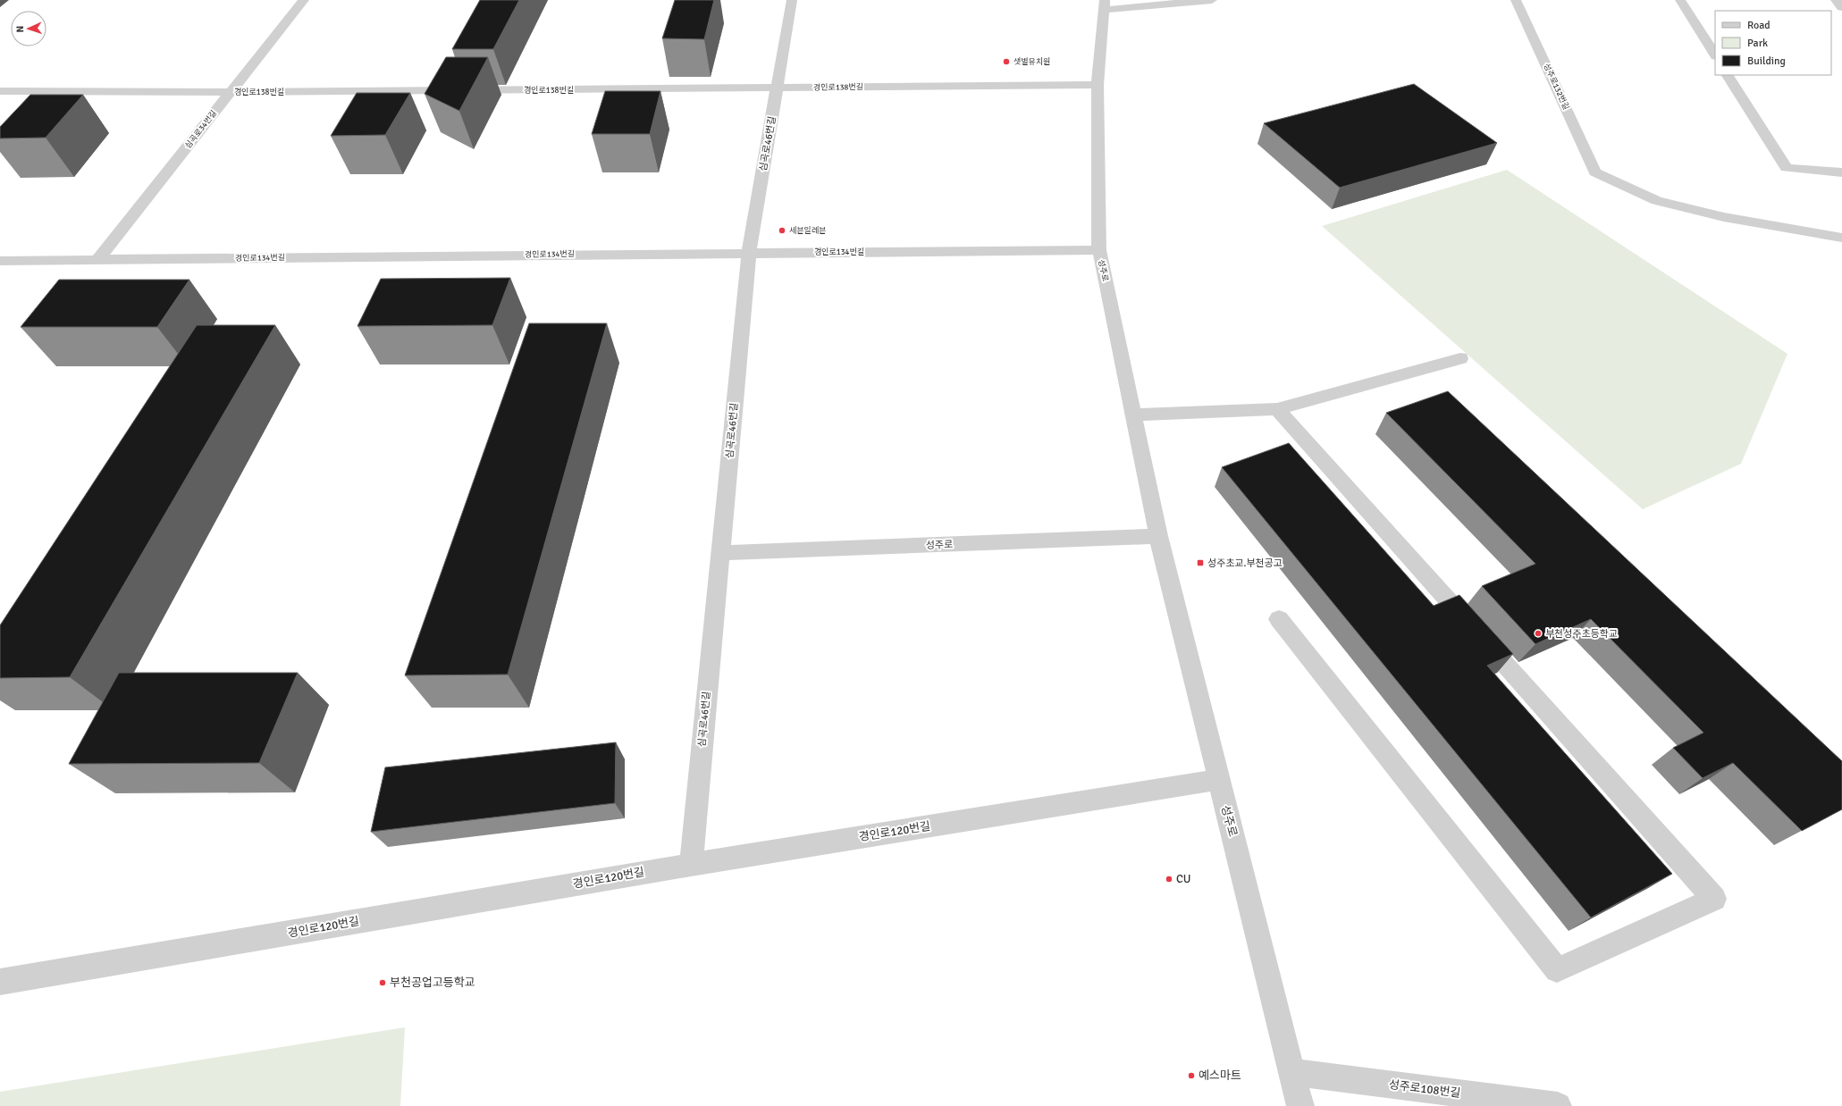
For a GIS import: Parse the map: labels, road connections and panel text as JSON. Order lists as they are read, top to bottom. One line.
{"streets":{"street":["성주로132번길","경인로138번길","심곡로34번길","심곡로46번길","경인로134번길","성주로","경인로120번길","성주로108번길"]},"crossings":[["경인로138번길","심곡로34번길"],["경인로138번길","심곡로46번길"],["경인로138번길","성주로"],["심곡로34번길","경인로134번길"],["심곡로46번길","경인로134번길"],["심곡로46번길","성주로"],["심곡로46번길","경인로120번길"],["경인로134번길","성주로"],["성주로","경인로120번길"],["성주로","성주로108번길"]],"places":{"other":["샛별유치원","세븐일레븐","부천성주초등학교","CU","부천공업고등학교","예스마트"],"transit":["성주초교.부천공고"]},"legend":["Road","Park","Building"],"north":"left"}
